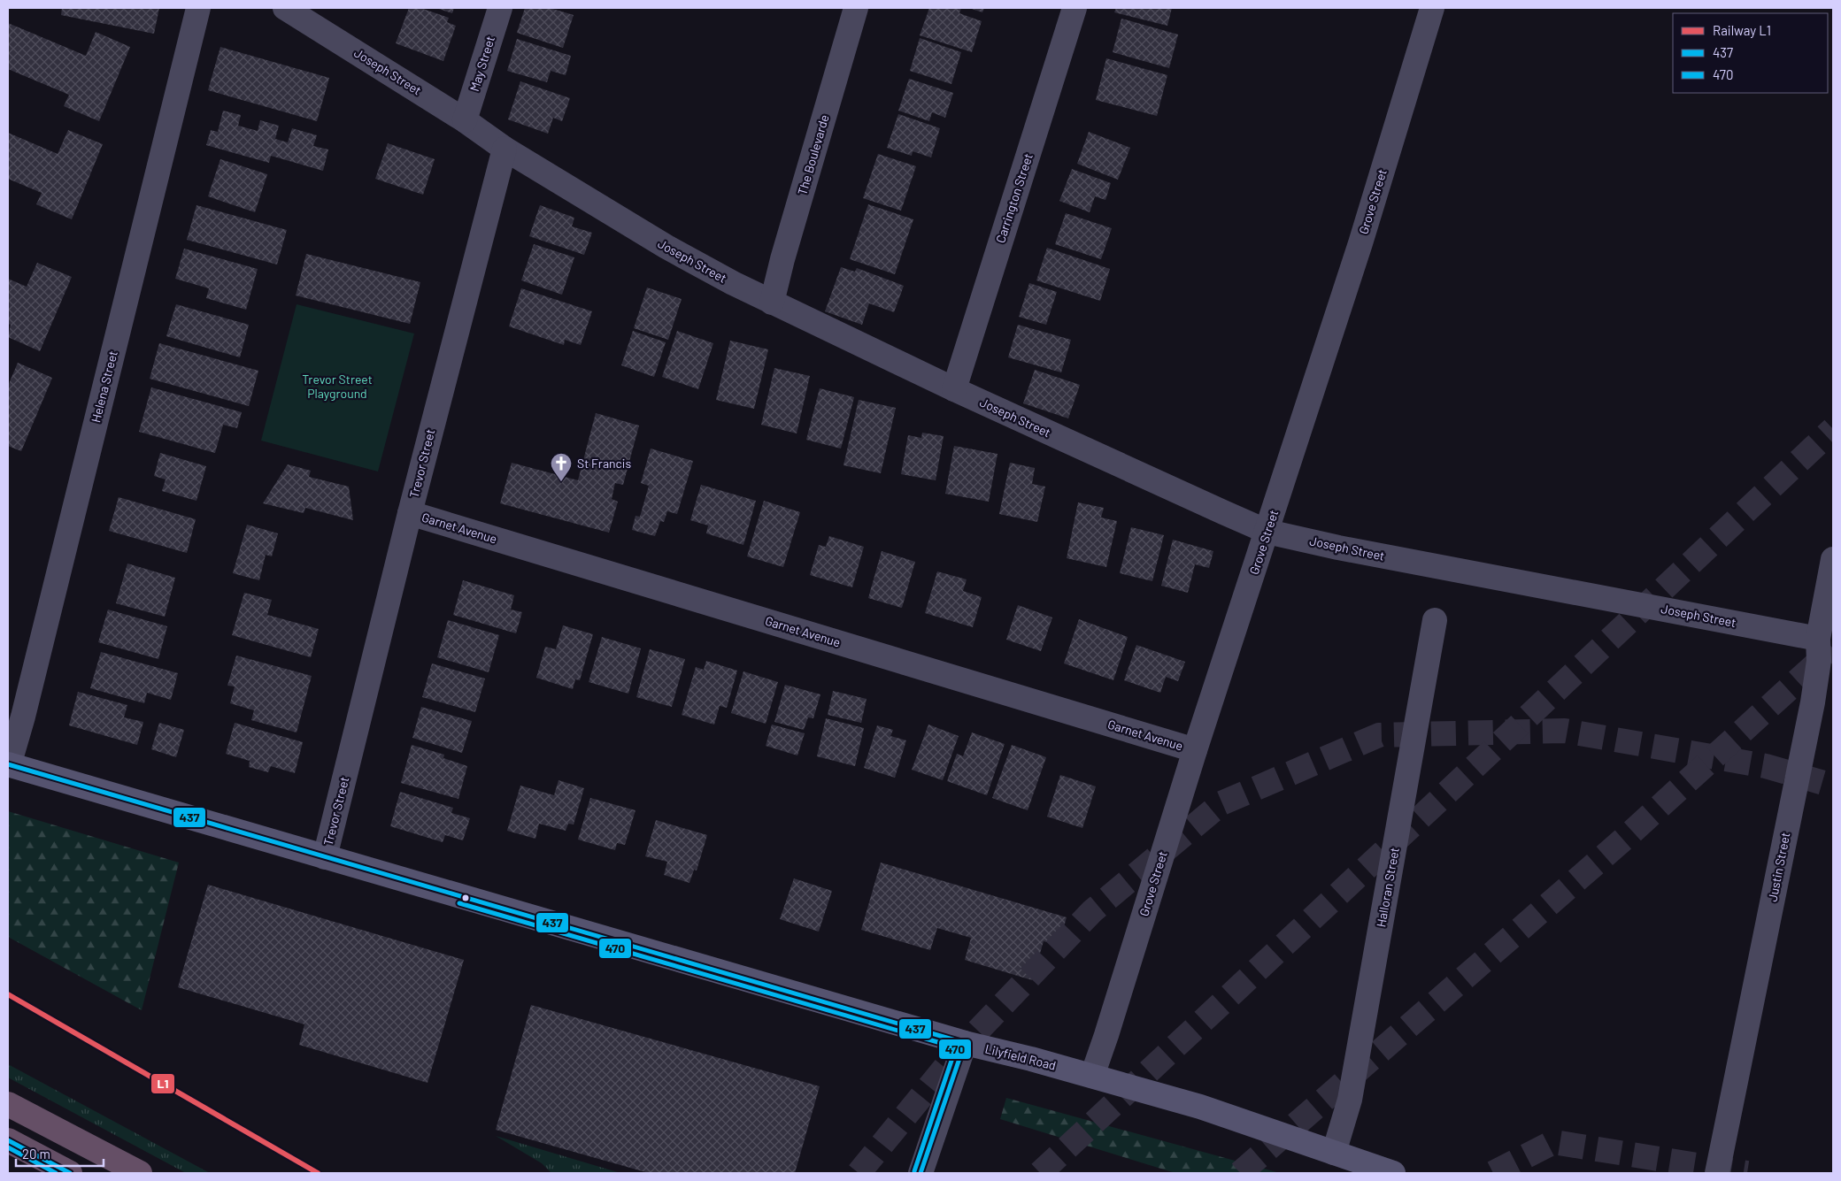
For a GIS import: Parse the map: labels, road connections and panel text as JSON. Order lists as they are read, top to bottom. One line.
{"streets":{"main road":["Lilyfield Road"],"street":["May Street","Joseph Street","The Boulevarde","Carrington Street","Grove Street","Helena Street","Trevor Street","Garnet Avenue","Justin Street","Halloran Street"]},"crossings":[["May Street","Joseph Street"],["Joseph Street","The Boulevarde"],["Joseph Street","Carrington Street"],["Joseph Street","Grove Street"],["Joseph Street","Trevor Street"],["Joseph Street","Justin Street"],["Grove Street","Garnet Avenue"],["Grove Street","Lilyfield Road"],["Helena Street","Lilyfield Road"],["Trevor Street","Garnet Avenue"],["Trevor Street","Lilyfield Road"],["Halloran Street","Lilyfield Road"]],"parks":["Trevor Street Playground"],"places":{"church":["St Francis"]},"lines":["transit line 437","transit line 470","rail line L1"],"legend":["Railway L1","437","470"],"scale_bar":"20 m"}
